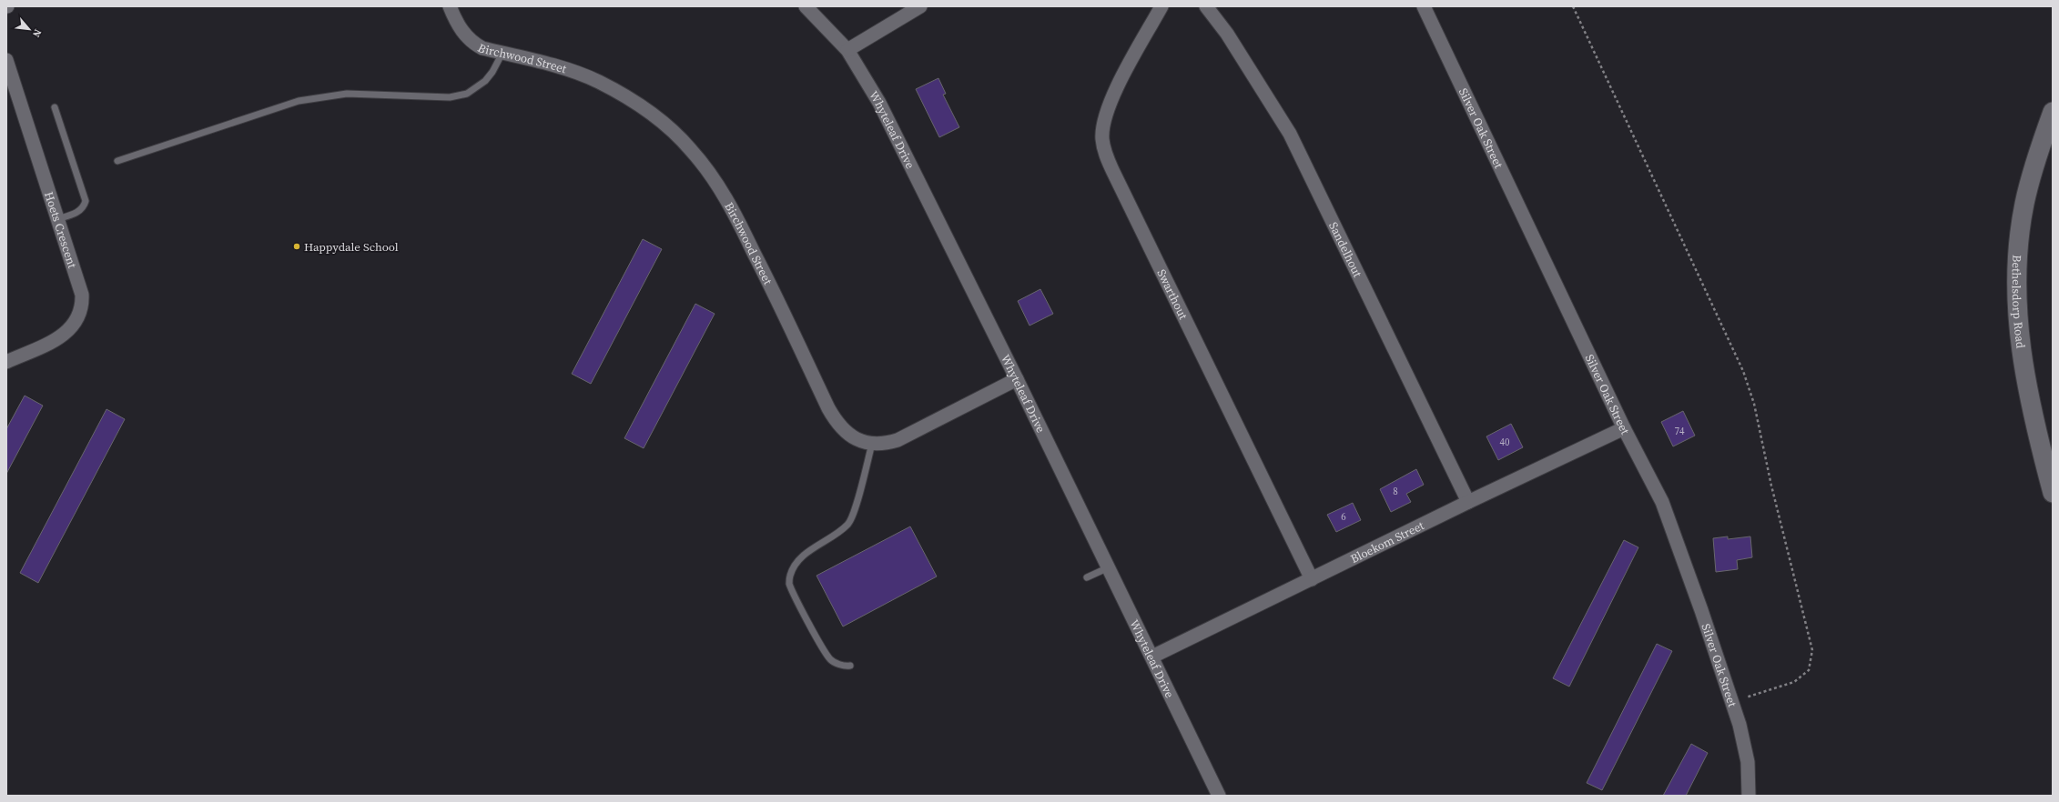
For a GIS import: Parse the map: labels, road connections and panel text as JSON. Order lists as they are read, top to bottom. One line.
{"streets":{"main road":["Bethelsdorp Road"],"street":["Birchwood Street","Silver Oak Street","Whyteleaf Drive","Hoets Crescent","Sandelhout","Swarthout","Bloekom Street"]},"crossings":[["Birchwood Street","Whyteleaf Drive"],["Silver Oak Street","Bloekom Street"],["Whyteleaf Drive","Bloekom Street"],["Sandelhout","Bloekom Street"],["Swarthout","Bloekom Street"]],"places":["Happydale School"],"house_numbers":["74","40","8","6"],"north":"bottom right"}
